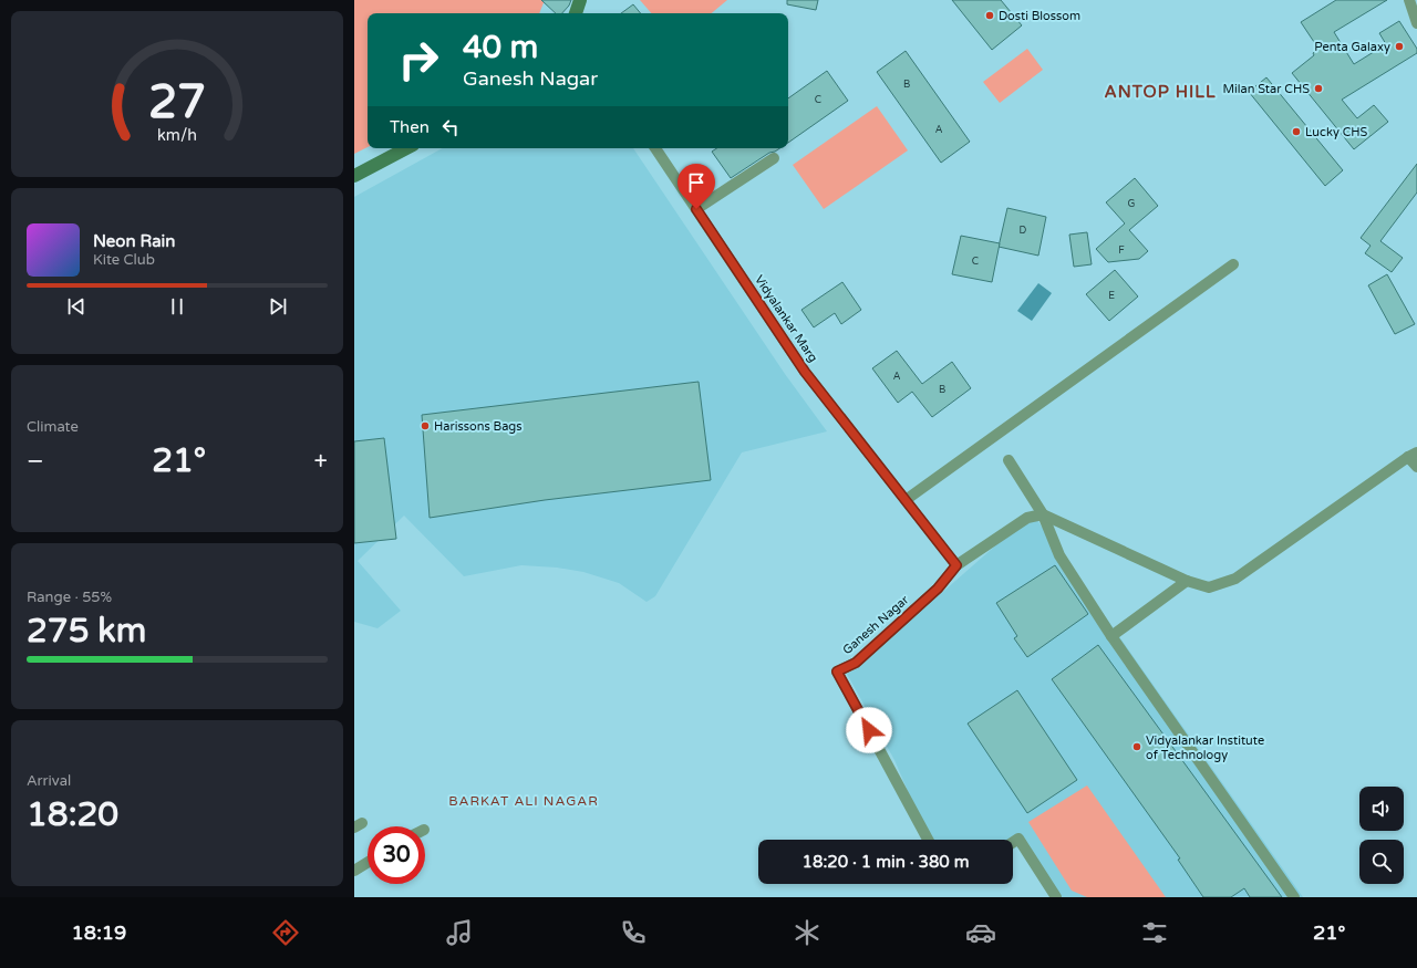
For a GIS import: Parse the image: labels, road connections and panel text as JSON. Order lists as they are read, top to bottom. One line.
{"streets":{"street":["Vidyalankar Marg","Ganesh Nagar"]},"crossings":[["Vidyalankar Marg","Ganesh Nagar"]],"districts":["ANTOP HILL","BARKAT ALI NAGAR"],"places":["Dosti Blossom","Penta Galaxy","Milan Star CHS","Lucky CHS","Harissons Bags","Vidyalankar Institute of Technology"],"house_numbers":["B","C","A","G","D","F","C","E","A","B"],"page":{"turn":["40 m","Ganesh Nagar"],"then":"Then","song":["Neon Rain","Kite Club"],"tile":["Climate",["Range · 55%","275 km"],["Arrival","18:20"]],"heat":["−","21°","+"],"limit":"30","trip":"18:20 · 1 min · 380 m","tabs":["18:19","21°"],"gauge":["27","km/h"]}}
